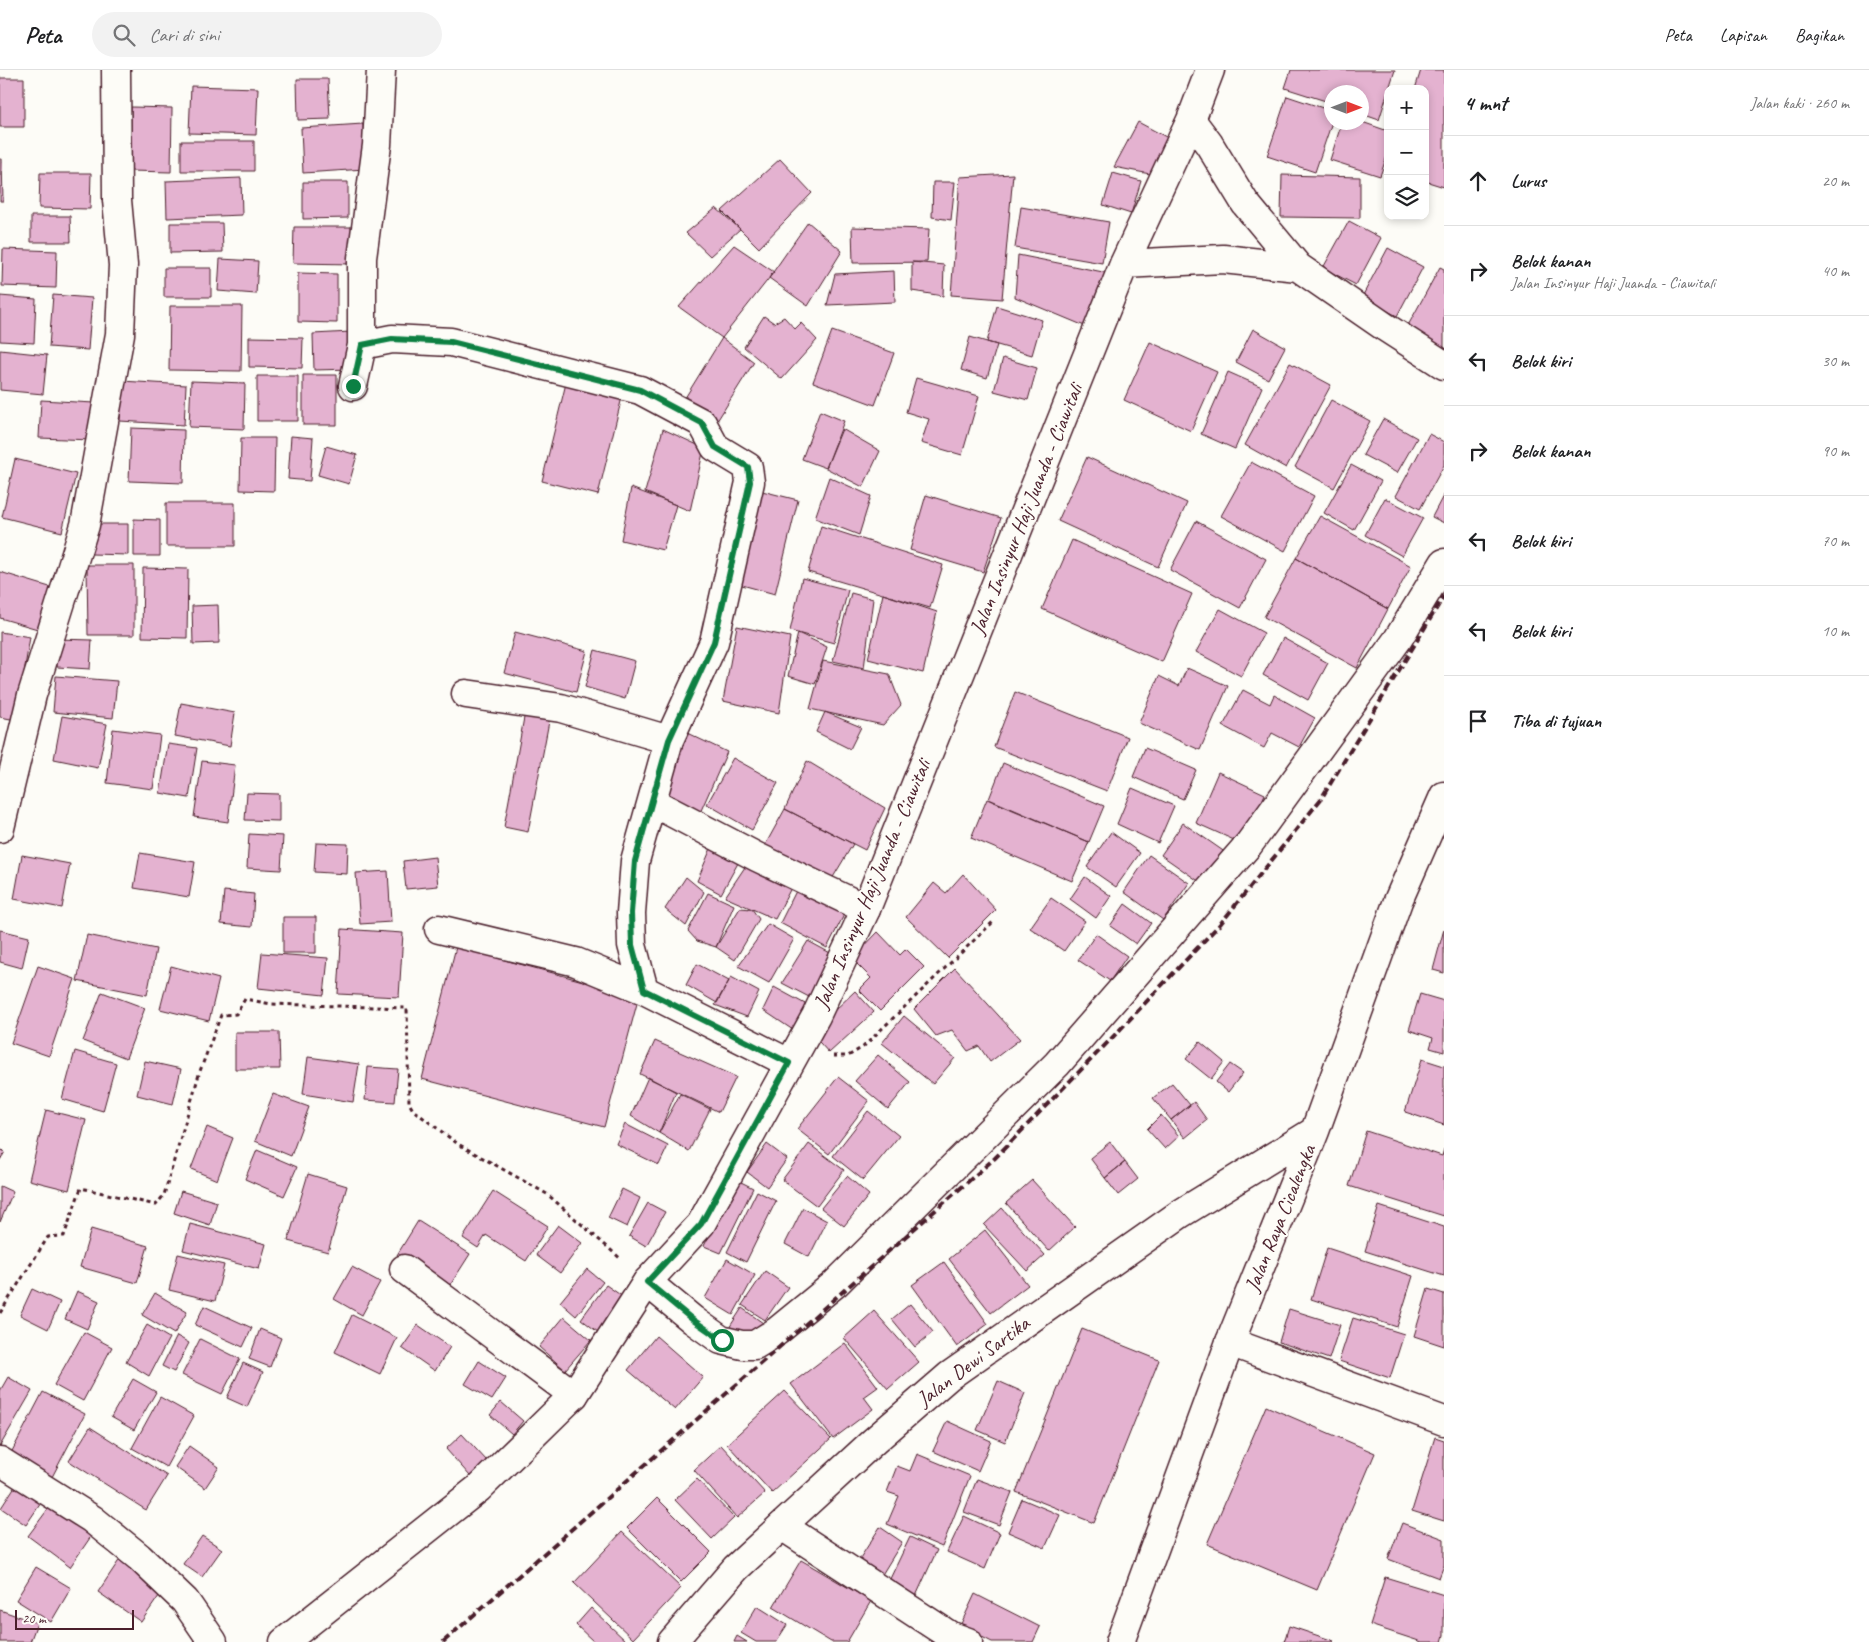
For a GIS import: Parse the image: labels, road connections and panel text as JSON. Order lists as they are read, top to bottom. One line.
{"streets":{"street":["Jalan Insinyur Haji Juanda - Ciawitali","Jalan Raya Cicalengka","Jalan Dewi Sartika"]},"crossings":[["Jalan Raya Cicalengka","Jalan Dewi Sartika"]],"scale_bar":"20 m","north":"right","page":{"header":"Peta","search":"Cari di sini","nav":["Peta","Lapisan","Bagikan"],"heading":["4 mnt","Jalan kaki · 260 m"],"map_buttons":["+","−"],"list":[["Lurus","20 m"],["Belok kanan","Jalan Insinyur Haji Juanda - Ciawitali","40 m"],["Belok kiri","30 m"],["Belok kanan","90 m"],["Belok kiri","70 m"],["Belok kiri","10 m"],"Tiba di tujuan"],"scale":"20 m"}}
